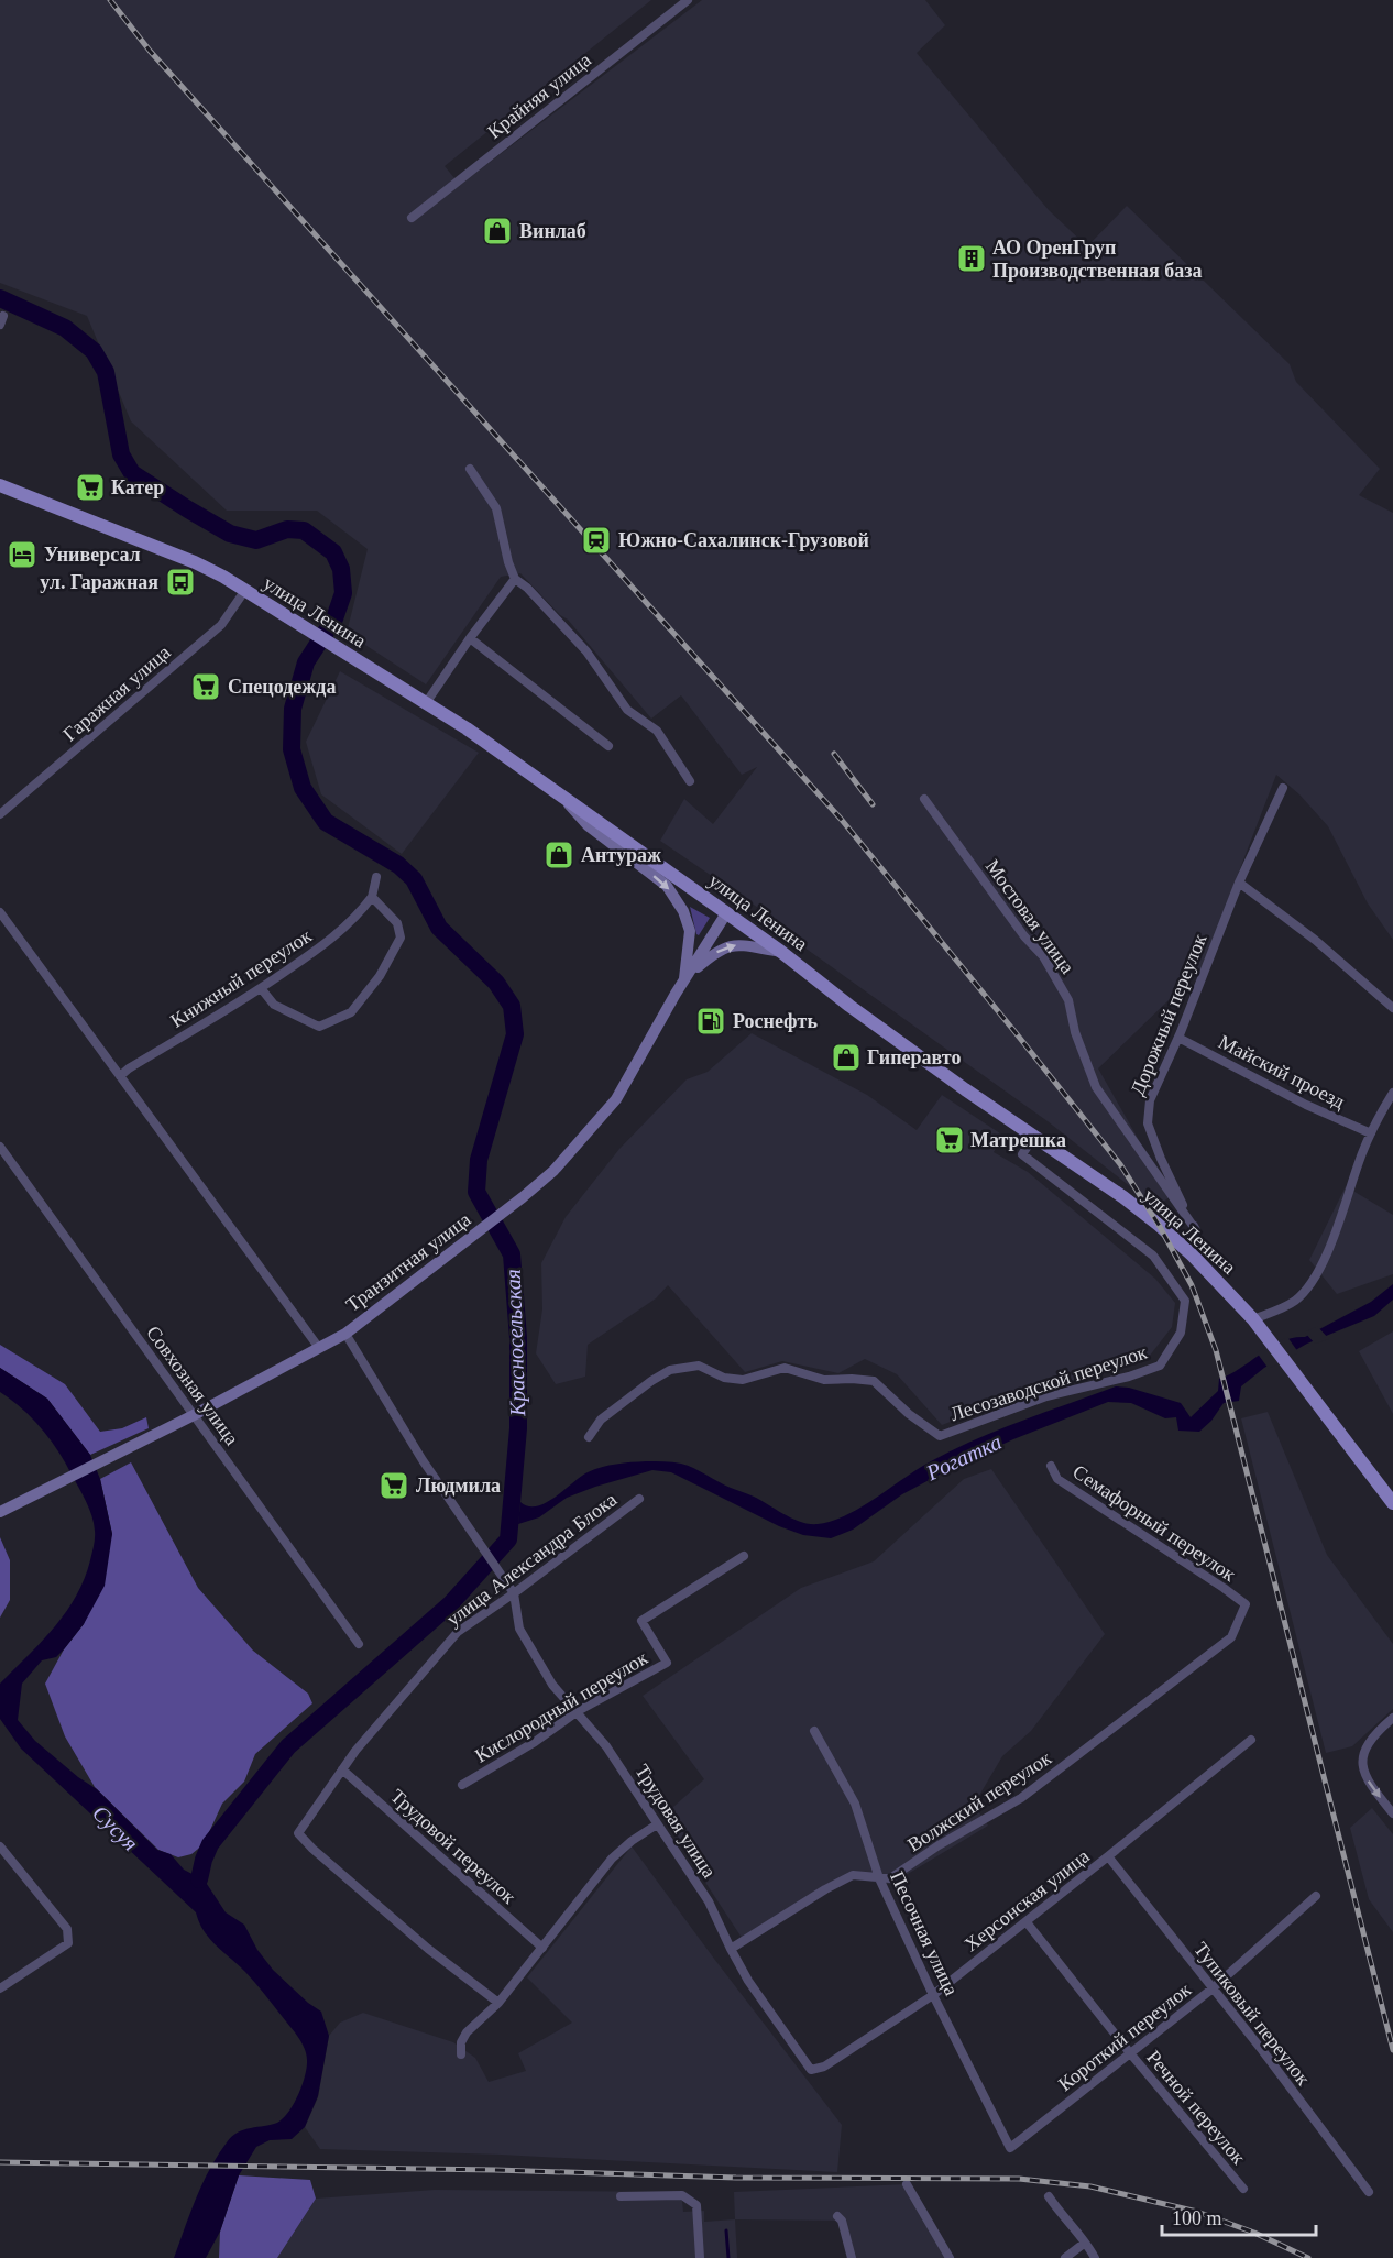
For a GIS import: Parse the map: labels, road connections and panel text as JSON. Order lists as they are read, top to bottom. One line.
{"streets":{"main road":["улица Ленина","Транзитная улица"],"street":["Крайняя улица","Гаражная улица","Мостовая улица","Книжный переулок","Дорожный переулок","Майский проезд","Лесозаводской переулок","Совхозная улица","Семафорный переулок","улица Александра Блока","Кислородный переулок","Волжский переулок","Трудовая улица","Трудовой переулок","Херсонская улица","Песочная улица","Тупиковый переулок","Короткий переулок","Речной переулок"]},"crossings":[["улица Ленина","Гаражная улица"],["улица Ленина","Транзитная улица"],["улица Ленина","Лесозаводской переулок"],["Мостовая улица","Дорожный переулок"],["Дорожный переулок","Майский проезд"],["Транзитная улица","Совхозная улица"],["Семафорный переулок","Волжский переулок"],["улица Александра Блока","Трудовая улица"],["улица Александра Блока","Трудовой переулок"],["Кислородный переулок","Трудовая улица"],["Волжский переулок","Трудовая улица"],["Волжский переулок","Песочная улица"],["Трудовая улица","Херсонская улица"],["Херсонская улица","Песочная улица"],["Херсонская улица","Тупиковый переулок"],["Херсонская улица","Речной переулок"],["Песочная улица","Короткий переулок"],["Тупиковый переулок","Короткий переулок"],["Короткий переулок","Речной переулок"]],"water":["Красносельская","Рогатка","Сусуя"],"places":{"shop":["Винлаб","Антураж","Гиперавто"],"building":["АО ОренГруп Производственная база"],"supermarket":["Катер","Спецодежда","Матрешка","Людмила"],"station":["Южно-Сахалинск-Грузовой"],"hotel":["Универсал"],"bus stop":["ул. Гаражная"],"fuel station":["Роснефть"]},"scale_bar":"100 m"}
